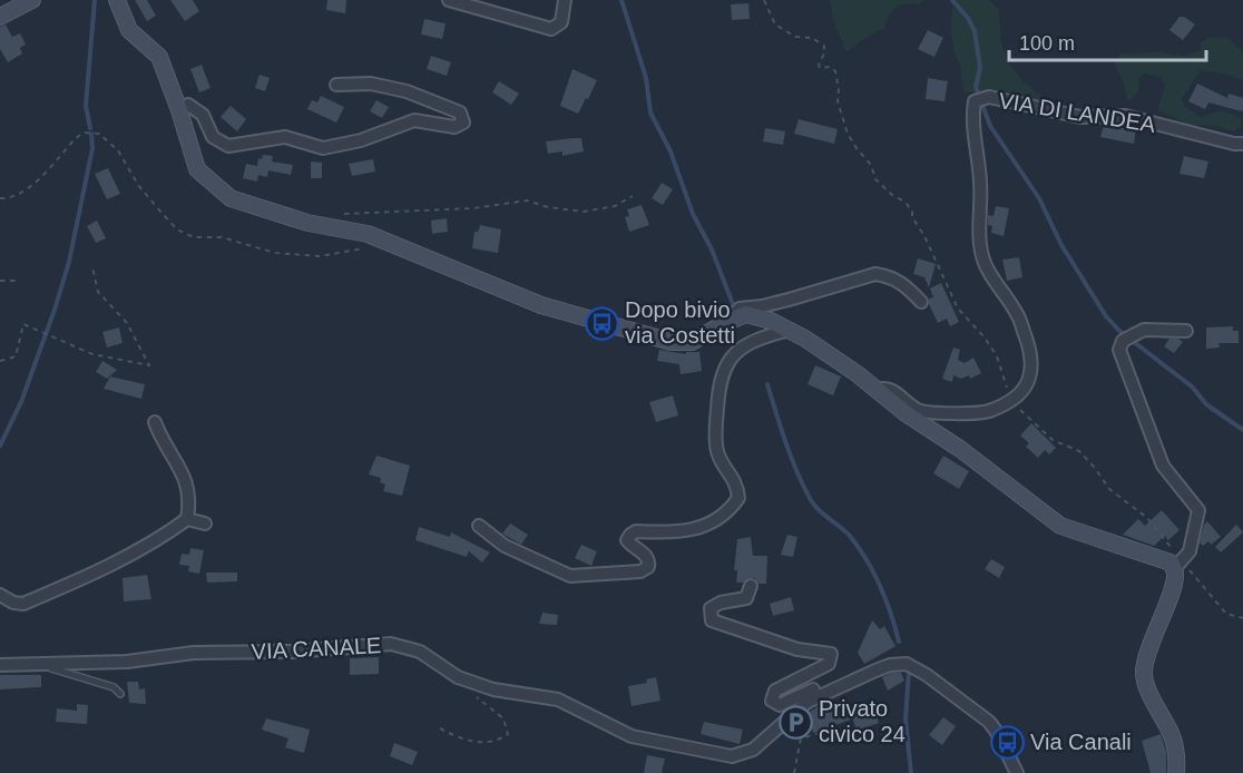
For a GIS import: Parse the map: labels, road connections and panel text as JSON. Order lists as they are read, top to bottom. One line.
{"streets":{"street":["VIA DI LANDEA","VIA CANALE"]},"places":{"bus stop":["Dopo bivio via Costetti","Via Canali"],"parking":["Privato civico 24"]},"scale_bar":"100 m"}
